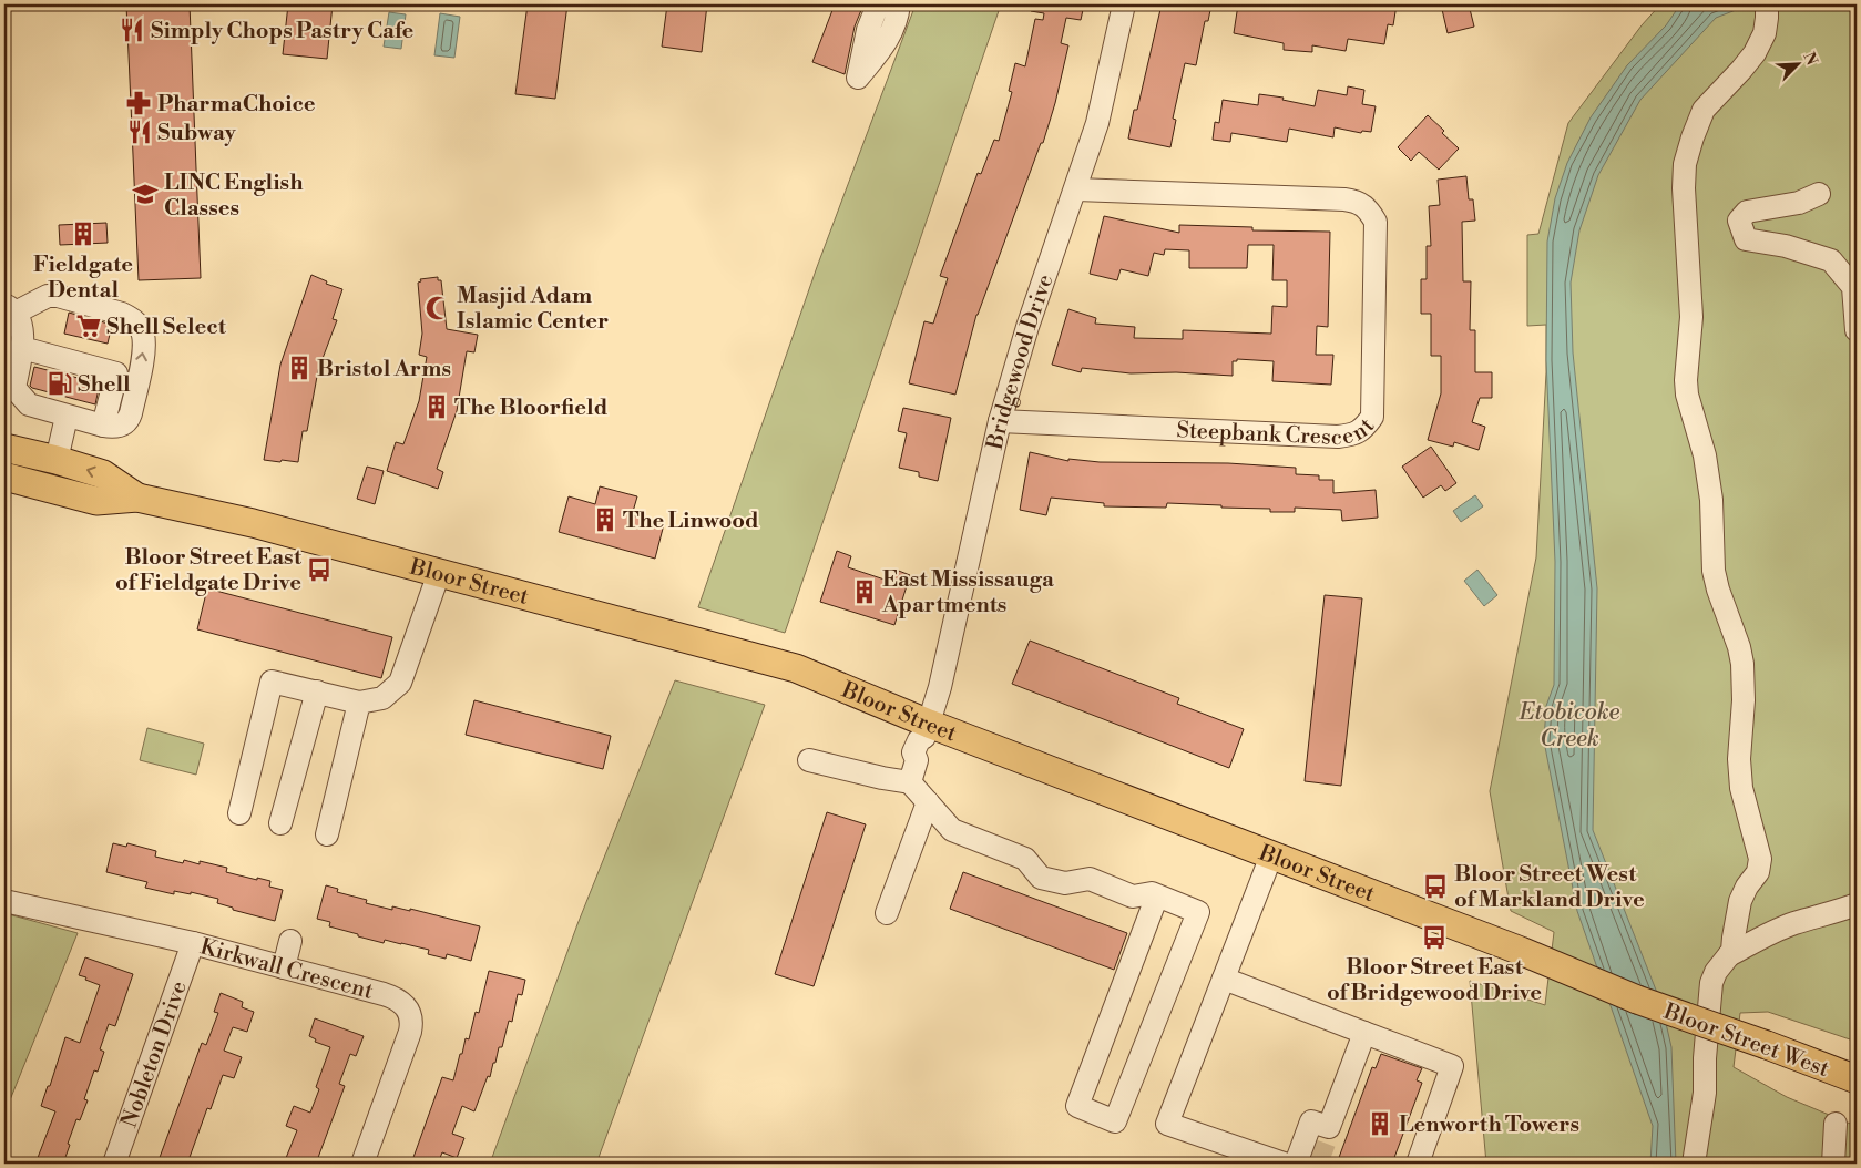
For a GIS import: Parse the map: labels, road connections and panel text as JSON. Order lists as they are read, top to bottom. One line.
{"streets":{"main road":["Bloor Street","Bloor Street West"],"street":["Bridgewood Drive","Steepbank Crescent","Kirkwall Crescent","Nobleton Drive"]},"crossings":[["Bridgewood Drive","Steepbank Crescent"],["Bridgewood Drive","Bloor Street"],["Bloor Street","Bloor Street West"],["Kirkwall Crescent","Nobleton Drive"]],"water":["Etobicoke Creek"],"places":{"restaurant":["Simply Chops Pastry Cafe","Subway"],"pharmacy":["PharmaChoice"],"school or university":["LINC English Classes"],"building":["Fieldgate Dental","Bristol Arms","The Bloorfield","The Linwood","East Mississauga Apartments","Lenworth Towers"],"mosque":["Masjid Adam Islamic Center"],"supermarket":["Shell Select"],"fuel station":["Shell"],"bus stop":["Bloor Street East of Fieldgate Drive","Bloor Street West of Markland Drive","Bloor Street East of Bridgewood Drive"]},"north":"top right"}
